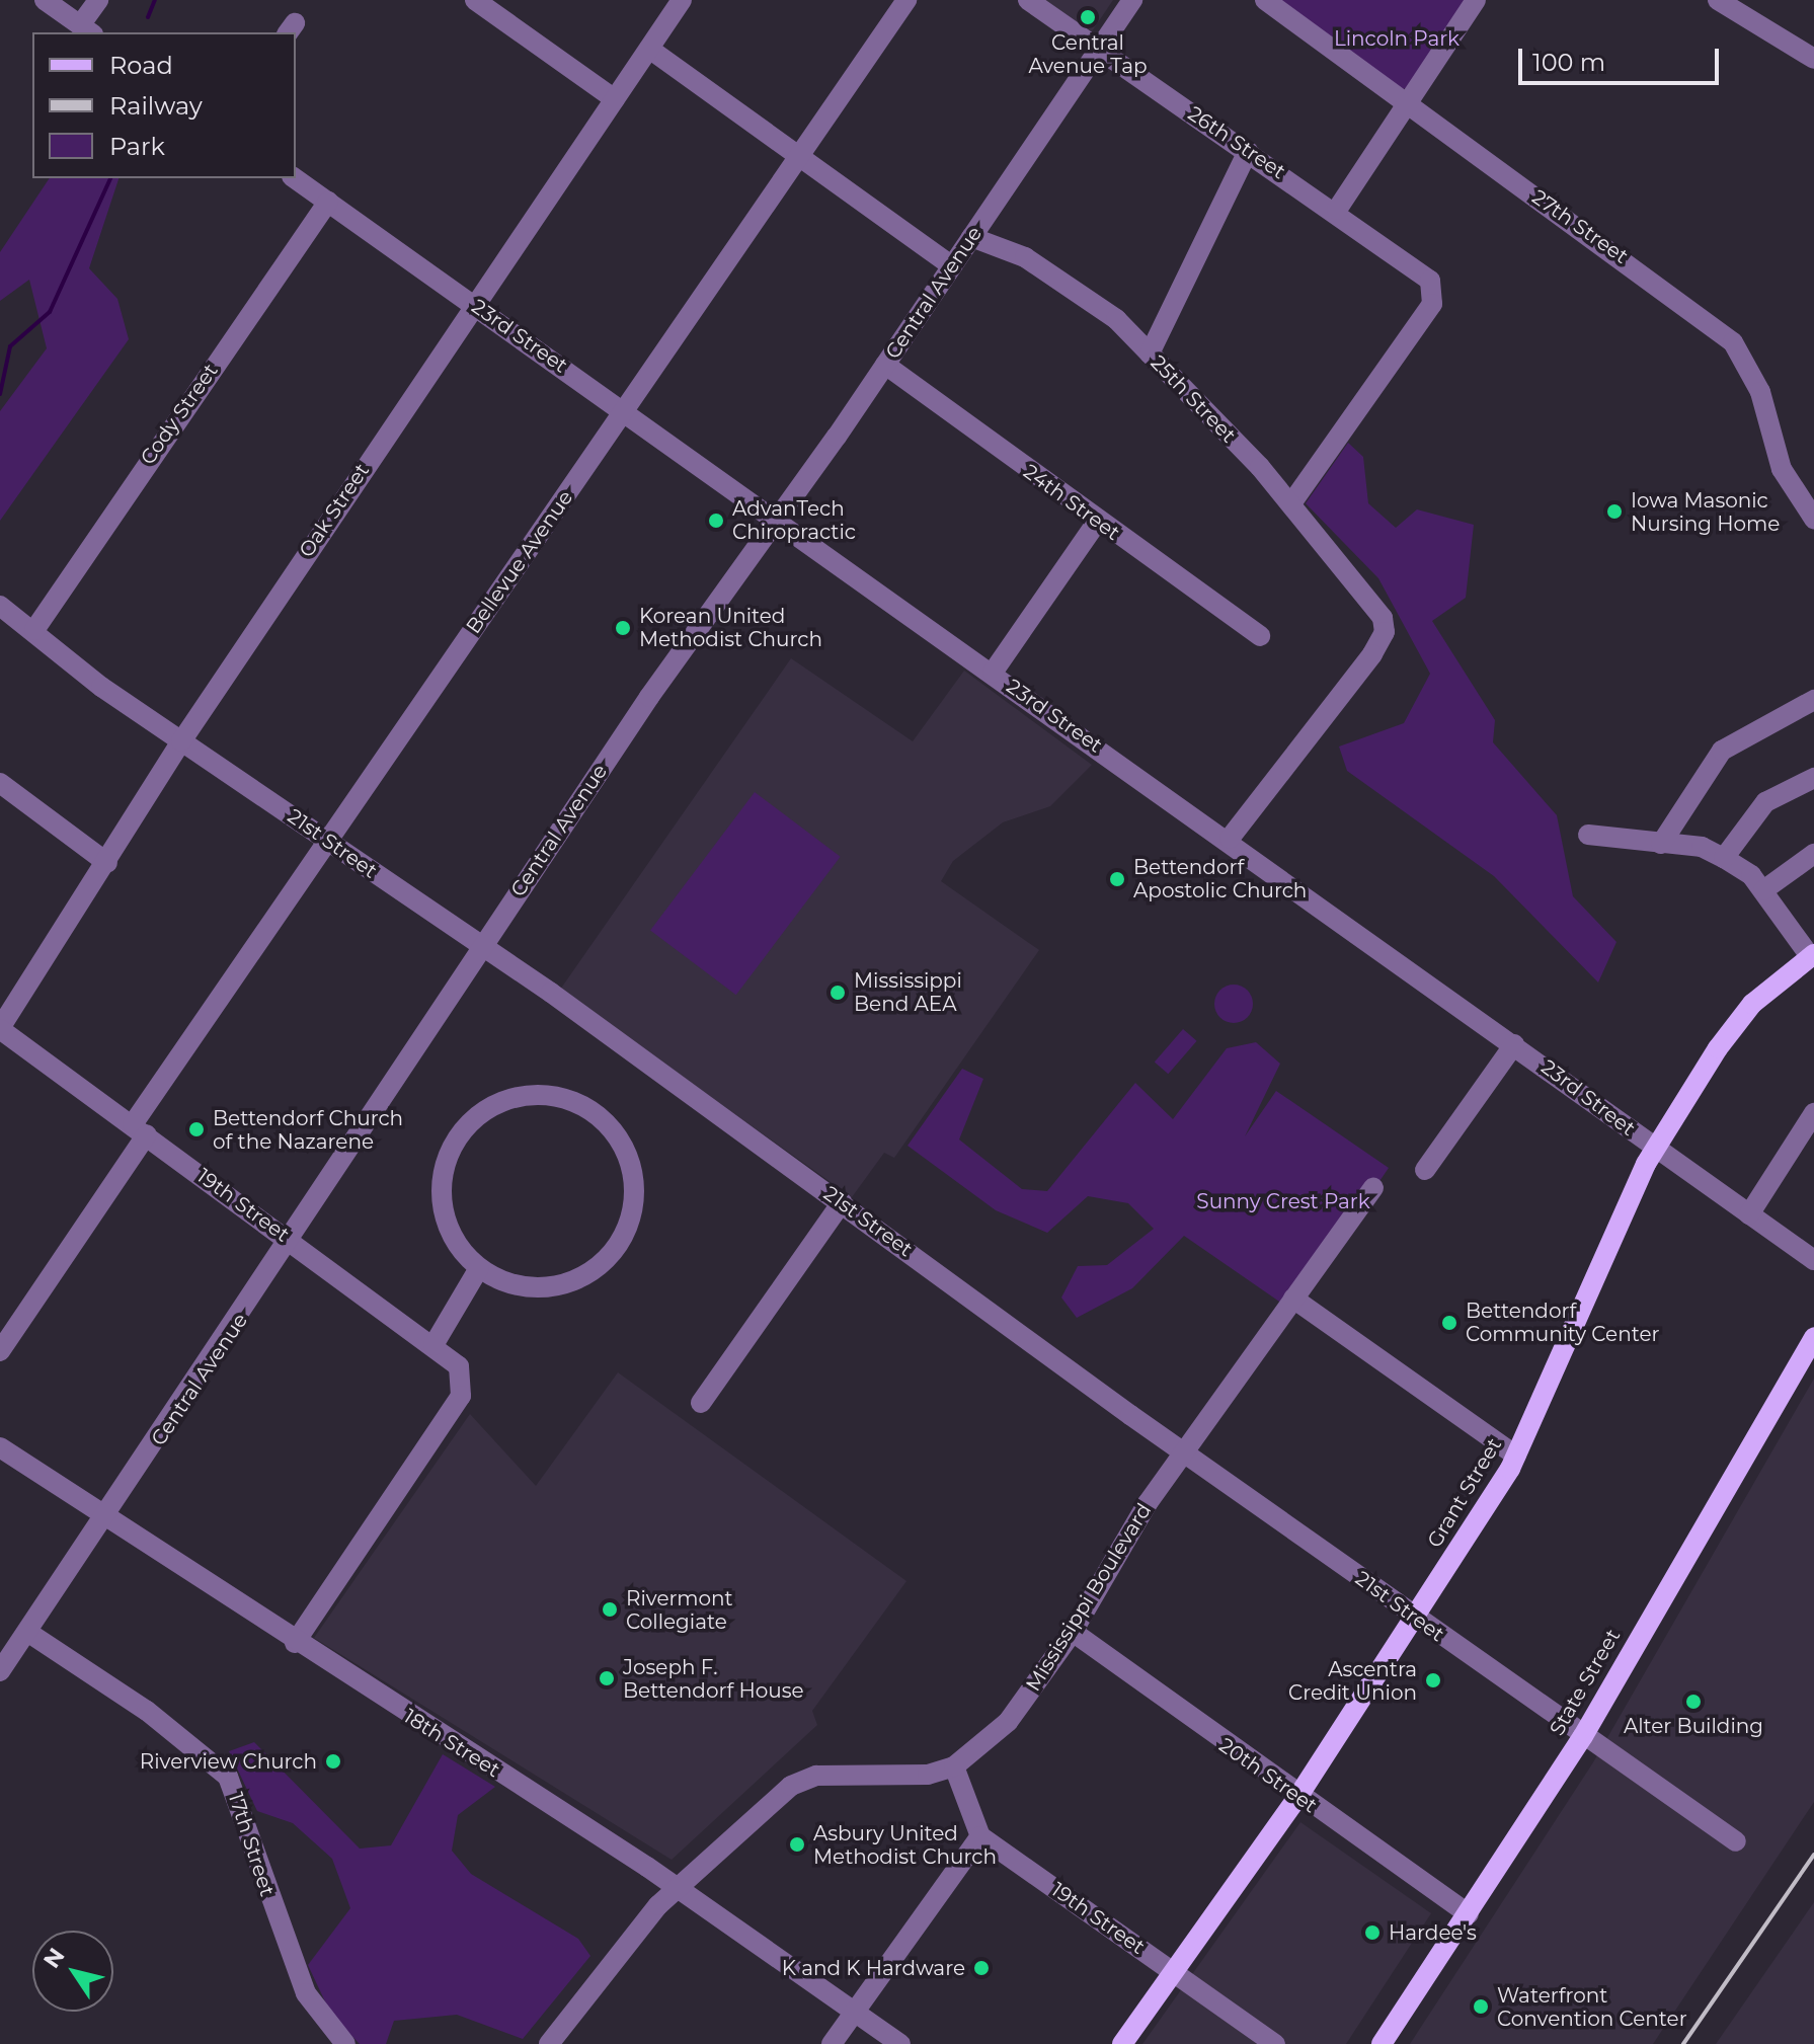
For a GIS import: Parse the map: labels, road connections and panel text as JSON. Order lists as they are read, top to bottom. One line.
{"streets":{"main road":["Grant Street","State Street"],"street":["26th Street","27th Street","Central Avenue","23rd Street","25th Street","Cody Street","24th Street","Oak Street","Bellevue Avenue","21st Street","19th Street","Mississippi Boulevard","18th Street","20th Street","17th Street"]},"crossings":[["26th Street","Central Avenue"],["26th Street","25th Street"],["Central Avenue","23rd Street"],["Central Avenue","25th Street"],["Central Avenue","24th Street"],["Central Avenue","21st Street"],["Central Avenue","19th Street"],["Central Avenue","18th Street"],["Central Avenue","17th Street"],["23rd Street","25th Street"],["23rd Street","Cody Street"],["23rd Street","Oak Street"],["23rd Street","Bellevue Avenue"],["23rd Street","Grant Street"],["Cody Street","21st Street"],["Oak Street","21st Street"],["Oak Street","19th Street"],["Bellevue Avenue","21st Street"],["Bellevue Avenue","19th Street"],["21st Street","Grant Street"],["21st Street","Mississippi Boulevard"],["21st Street","State Street"],["19th Street","Grant Street"],["19th Street","18th Street"],["Grant Street","20th Street"],["Mississippi Boulevard","18th Street"],["Mississippi Boulevard","20th Street"],["State Street","20th Street"]],"parks":["Lincoln Park","Sunny Crest Park"],"places":["Central Avenue Tap","Iowa Masonic Nursing Home","AdvanTech Chiropractic","Korean United Methodist Church","Bettendorf Apostolic Church","Mississippi Bend AEA","Bettendorf Church of the Nazarene","Bettendorf Community Center","Rivermont Collegiate","Joseph F. Bettendorf House","Ascentra Credit Union","Alter Building","Riverview Church","Asbury United Methodist Church","Hardee's","K and K Hardware","Waterfront Convention Center"],"legend":["Road","Railway","Park"],"scale_bar":"100 m","north":"top left"}
